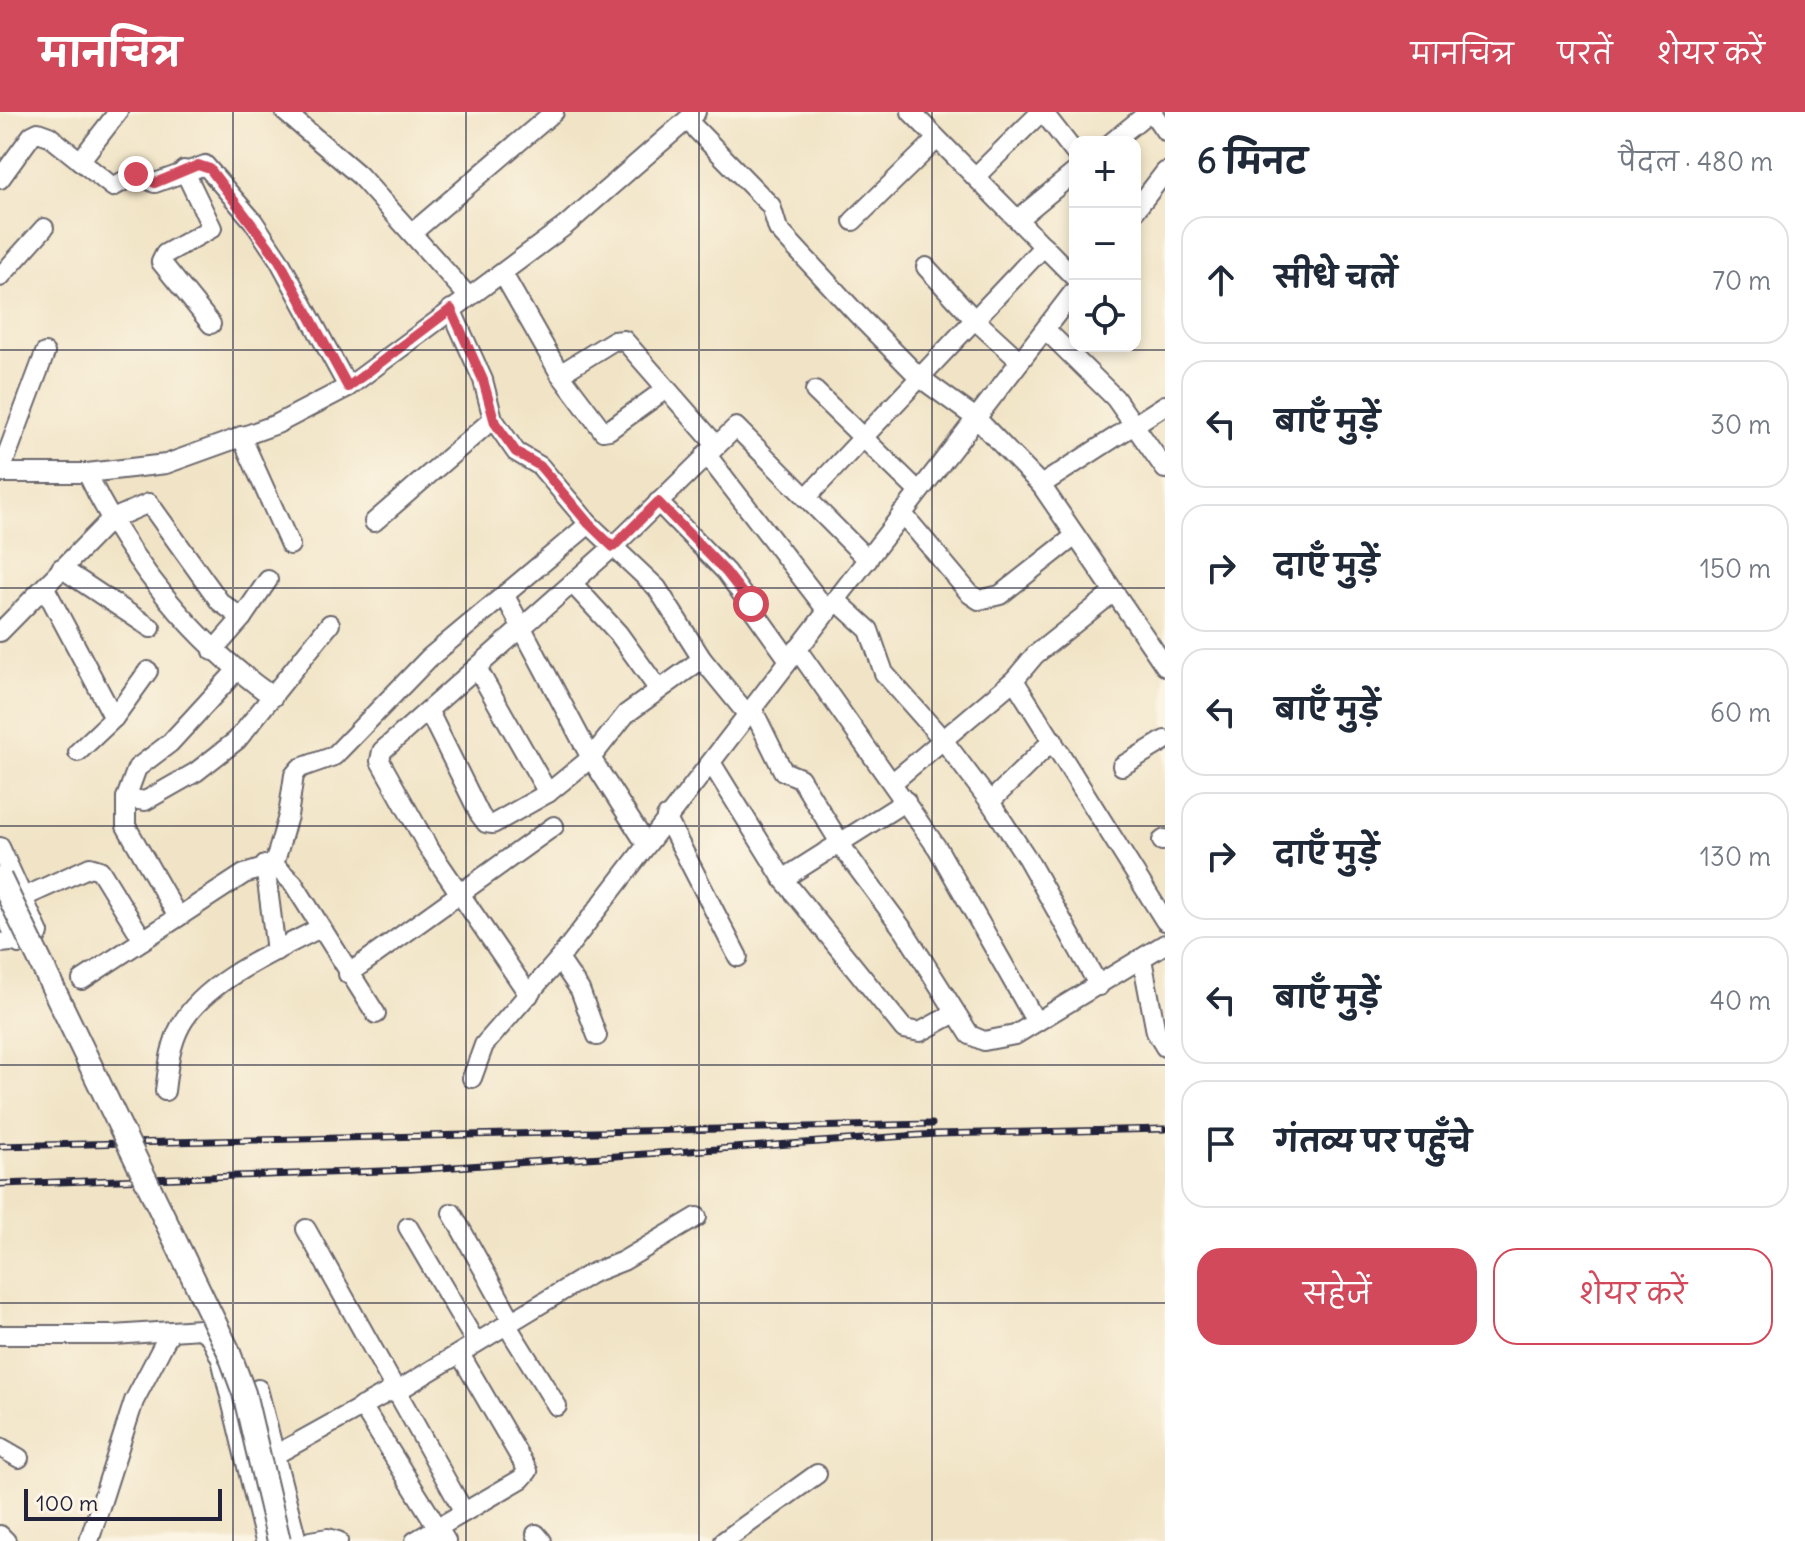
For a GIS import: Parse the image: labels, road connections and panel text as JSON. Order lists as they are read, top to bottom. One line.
{"scale_bar":"100 m","page":{"header":"मानचित्र","nav":["मानचित्र","परतें","शेयर करें"],"heading":["6 मिनट","पैदल · 480 m"],"map_buttons":["+","−"],"list":[["सीधे चलें","70 m"],["बाएँ मुड़ें","30 m"],["दाएँ मुड़ें","150 m"],["बाएँ मुड़ें","60 m"],["दाएँ मुड़ें","130 m"],["बाएँ मुड़ें","40 m"],"गंतव्य पर पहुँचे"],"buttons":["सहेजें","शेयर करें"],"scale":"100 m"}}
